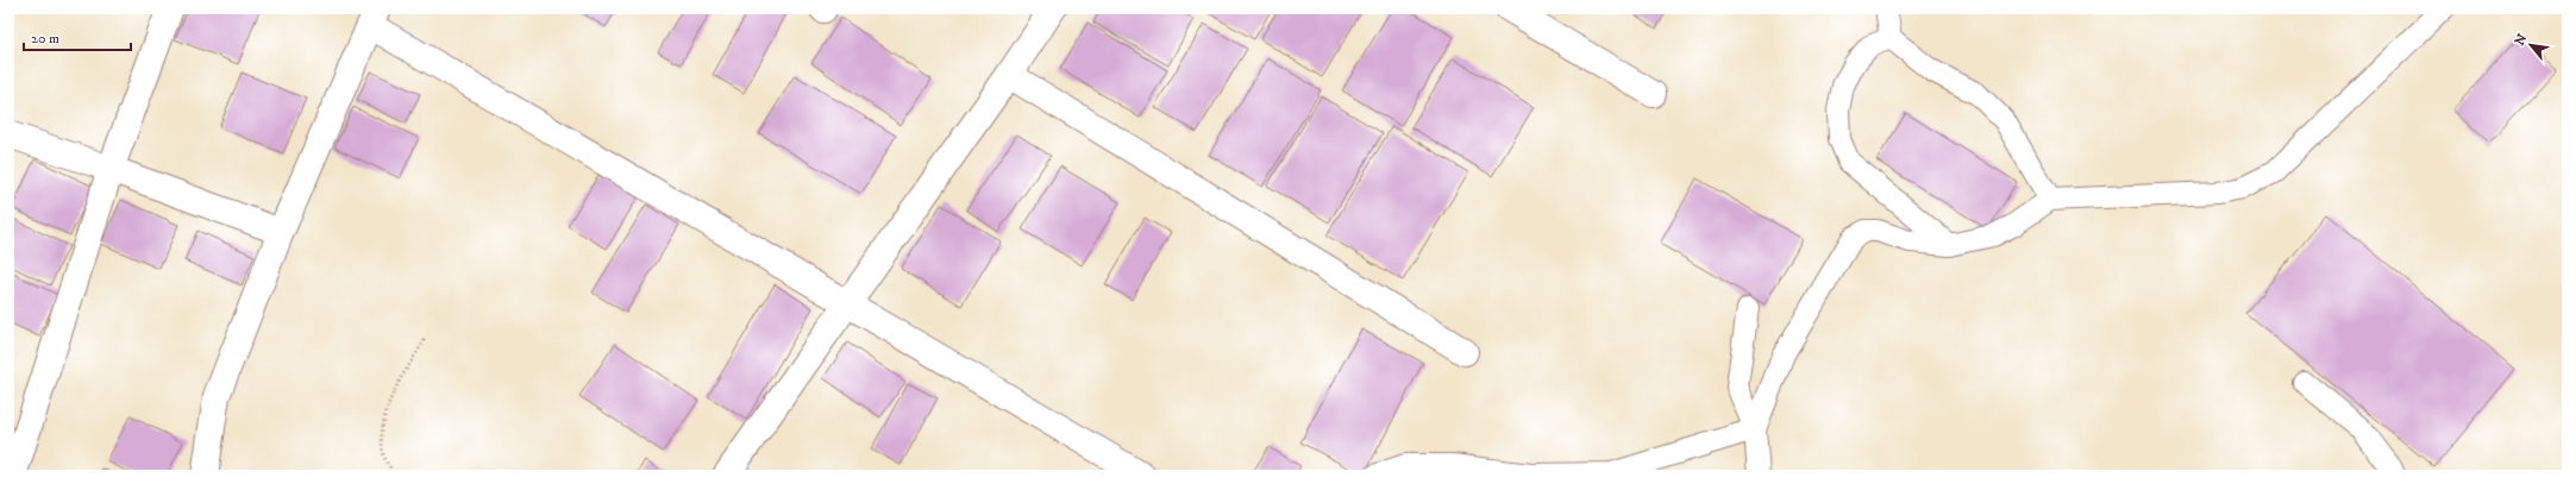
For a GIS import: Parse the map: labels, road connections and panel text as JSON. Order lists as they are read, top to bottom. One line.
{"scale_bar":"20 m","north":"top left"}
